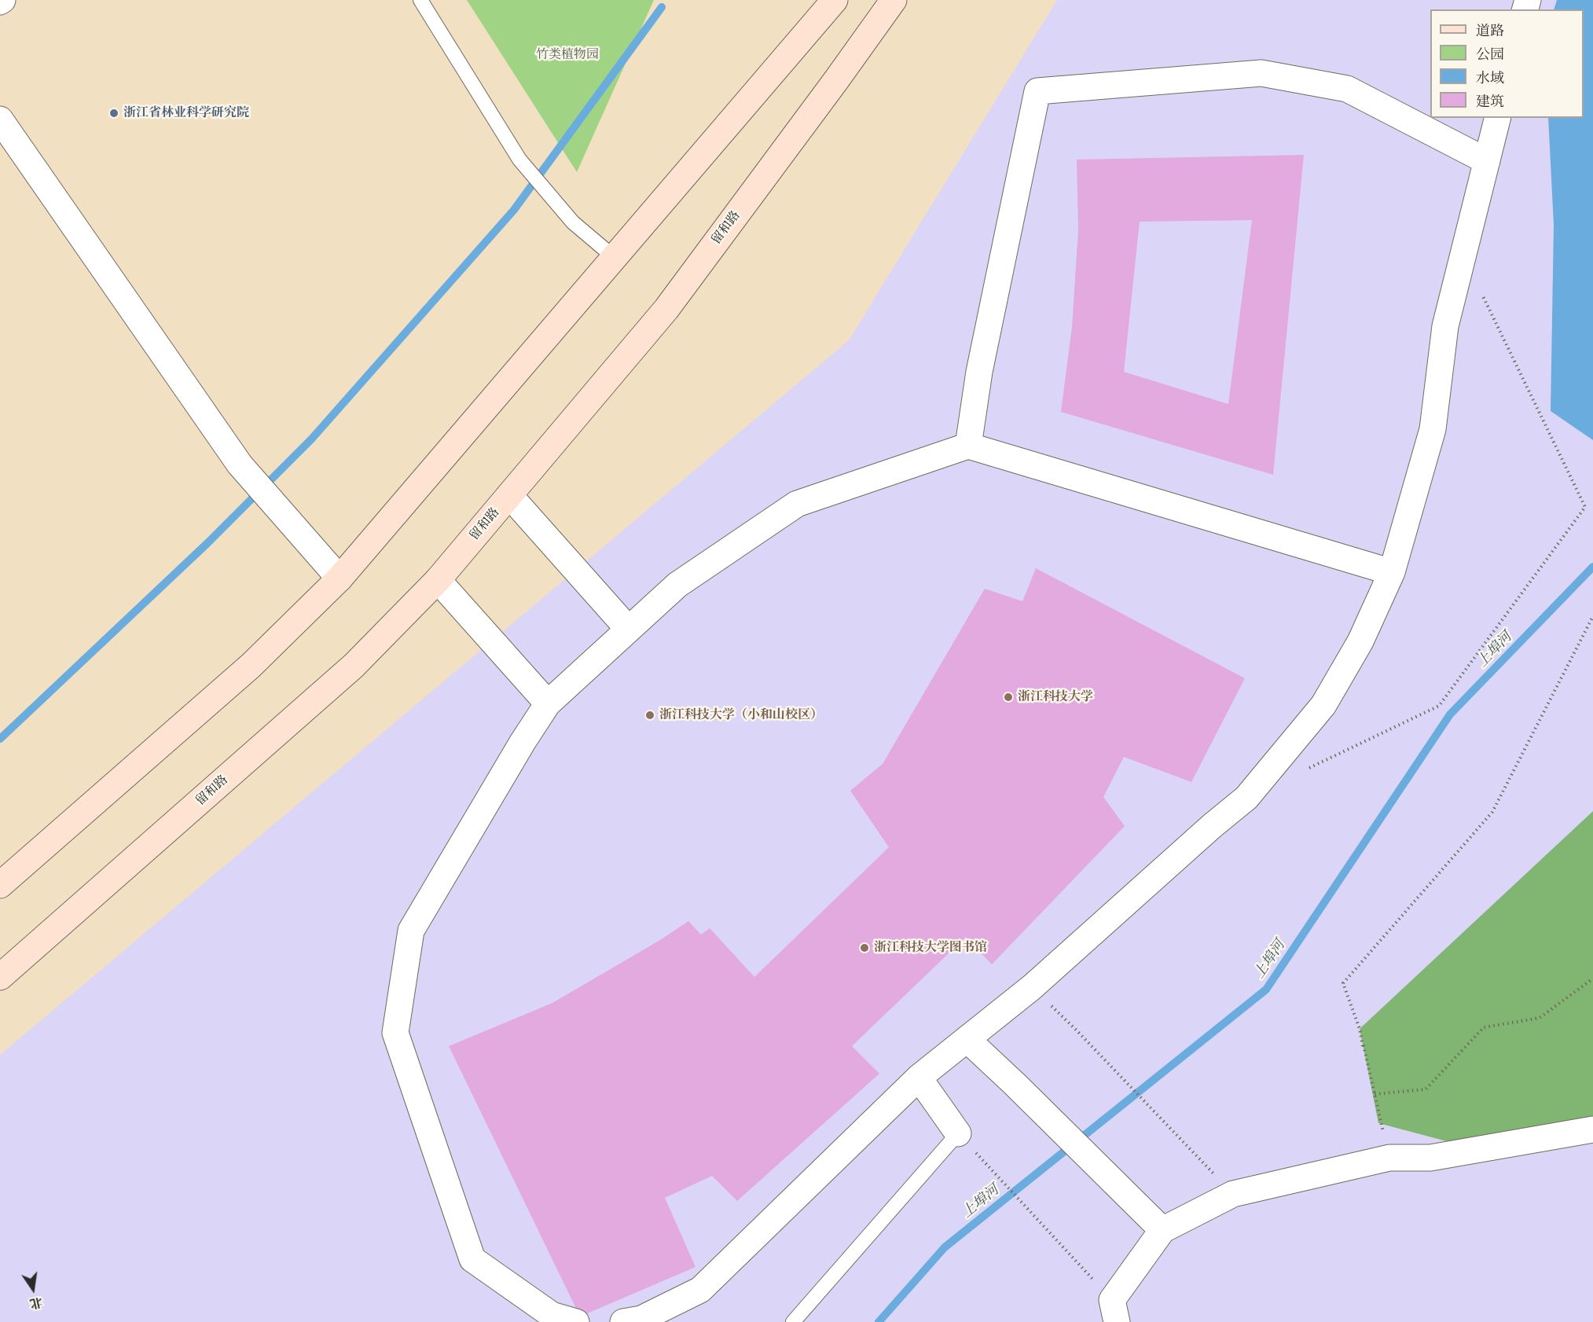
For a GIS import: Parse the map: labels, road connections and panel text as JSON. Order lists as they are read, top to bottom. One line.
{"streets":{"main road":["留和路"]},"water":["上埠河"],"parks":["竹类植物园"],"places":["浙江省林业科学研究院","浙江科技大学","浙江科技大学（小和山校区）","浙江科技大学图书馆"],"legend":["道路","公园","水域","建筑"],"north":"bottom"}
